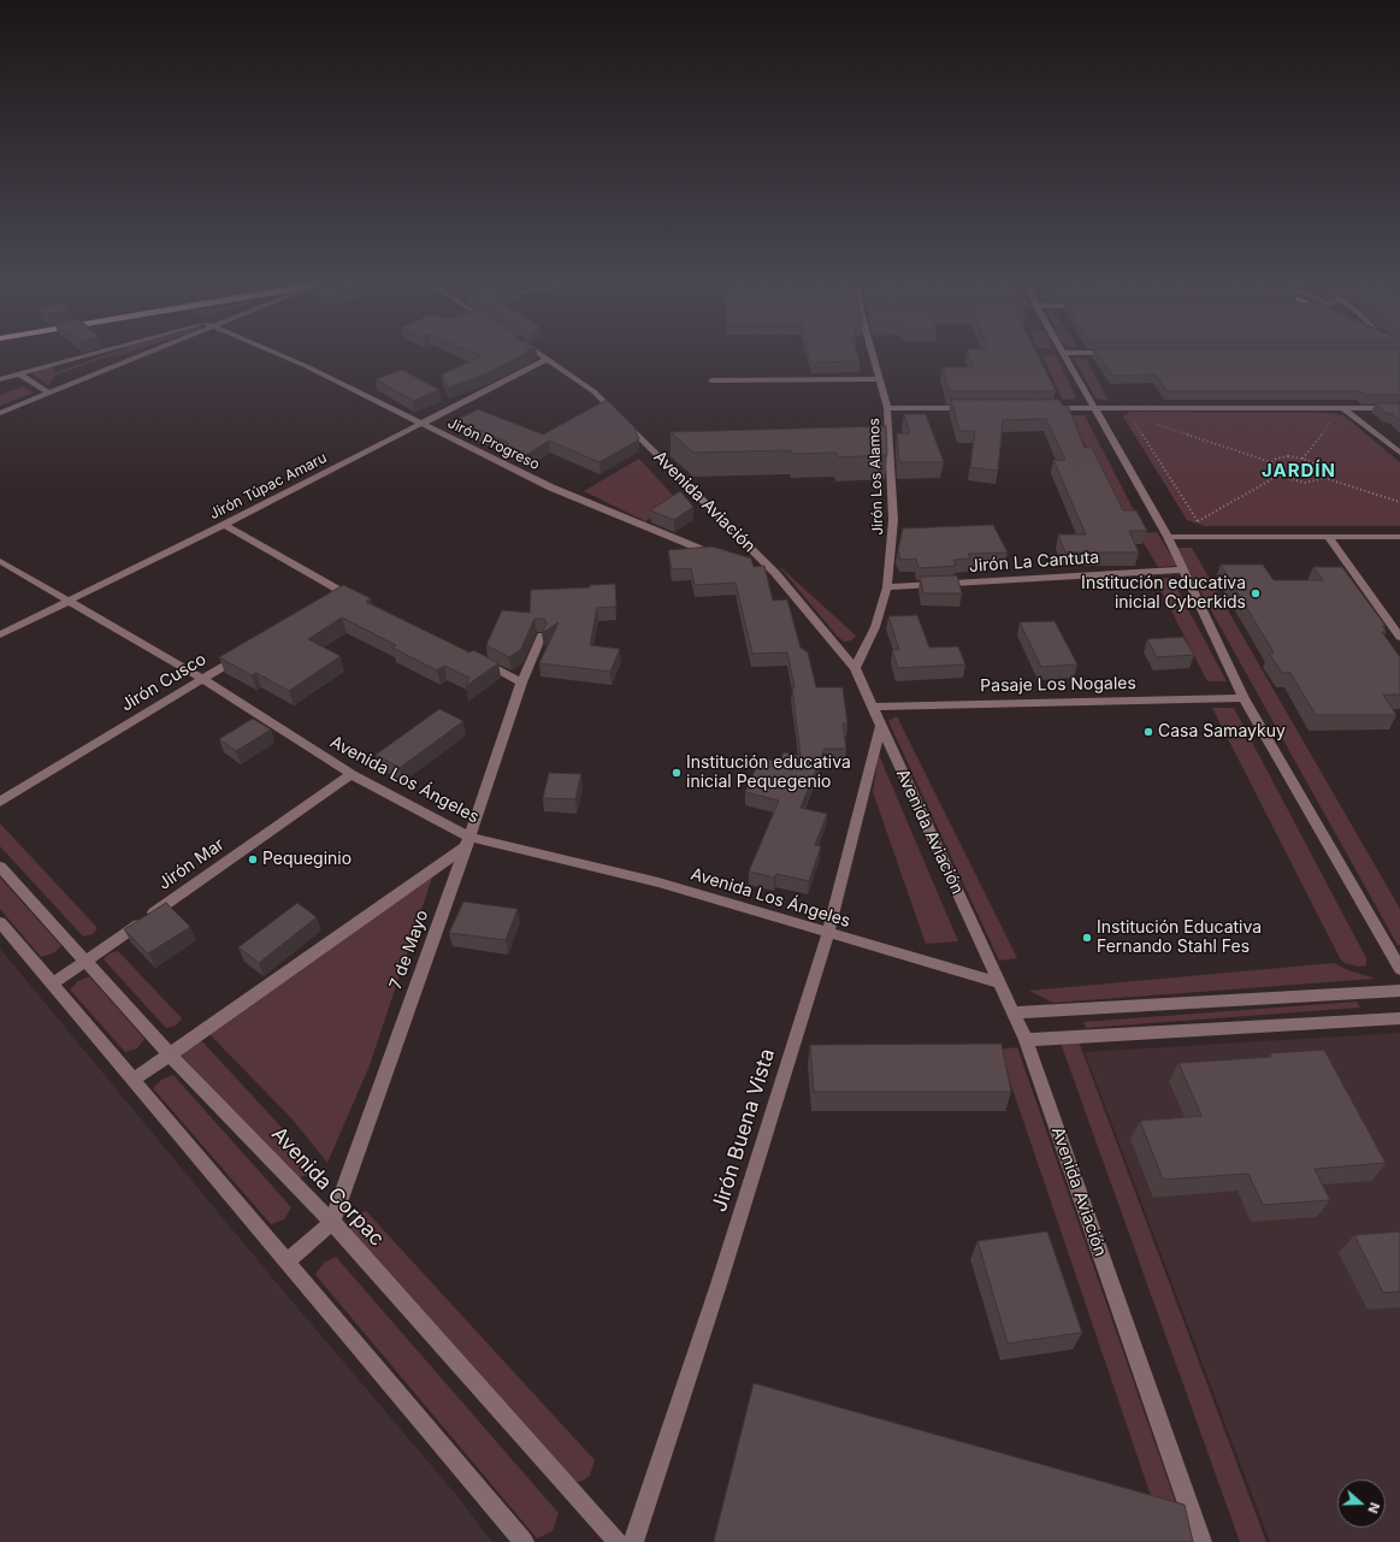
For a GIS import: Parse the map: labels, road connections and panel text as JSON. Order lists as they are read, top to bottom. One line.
{"streets":{"street":["Jirón Progreso","Jirón Los Alamos","Jirón Túpac Amaru","Avenida Aviación","Jirón La Cantuta","Jirón Cusco","Pasaje Los Nogales","Avenida Los Ángeles","Jirón Mar","7 de Mayo","Jirón Buena Vista","Avenida Corpac"]},"crossings":[["Jirón Progreso","Jirón Túpac Amaru"],["Jirón Los Alamos","Avenida Aviación"],["Jirón Los Alamos","Jirón La Cantuta"],["Jirón Túpac Amaru","Avenida Aviación"],["Jirón Túpac Amaru","Avenida Los Ángeles"],["Avenida Aviación","Pasaje Los Nogales"],["Avenida Aviación","Avenida Los Ángeles"],["Avenida Aviación","Jirón Buena Vista"],["Jirón Cusco","Avenida Los Ángeles"],["Avenida Los Ángeles","Jirón Mar"],["Avenida Los Ángeles","7 de Mayo"],["Avenida Los Ángeles","Jirón Buena Vista"],["Jirón Mar","Avenida Corpac"],["7 de Mayo","Avenida Corpac"]],"districts":["JARDÍN"],"places":["Institución educativa inicial Cyberkids","Casa Samaykuy","Institución educativa inicial Pequegenio","Pequeginio","Institución Educativa Fernando Stahl Fes"],"north":"right"}
